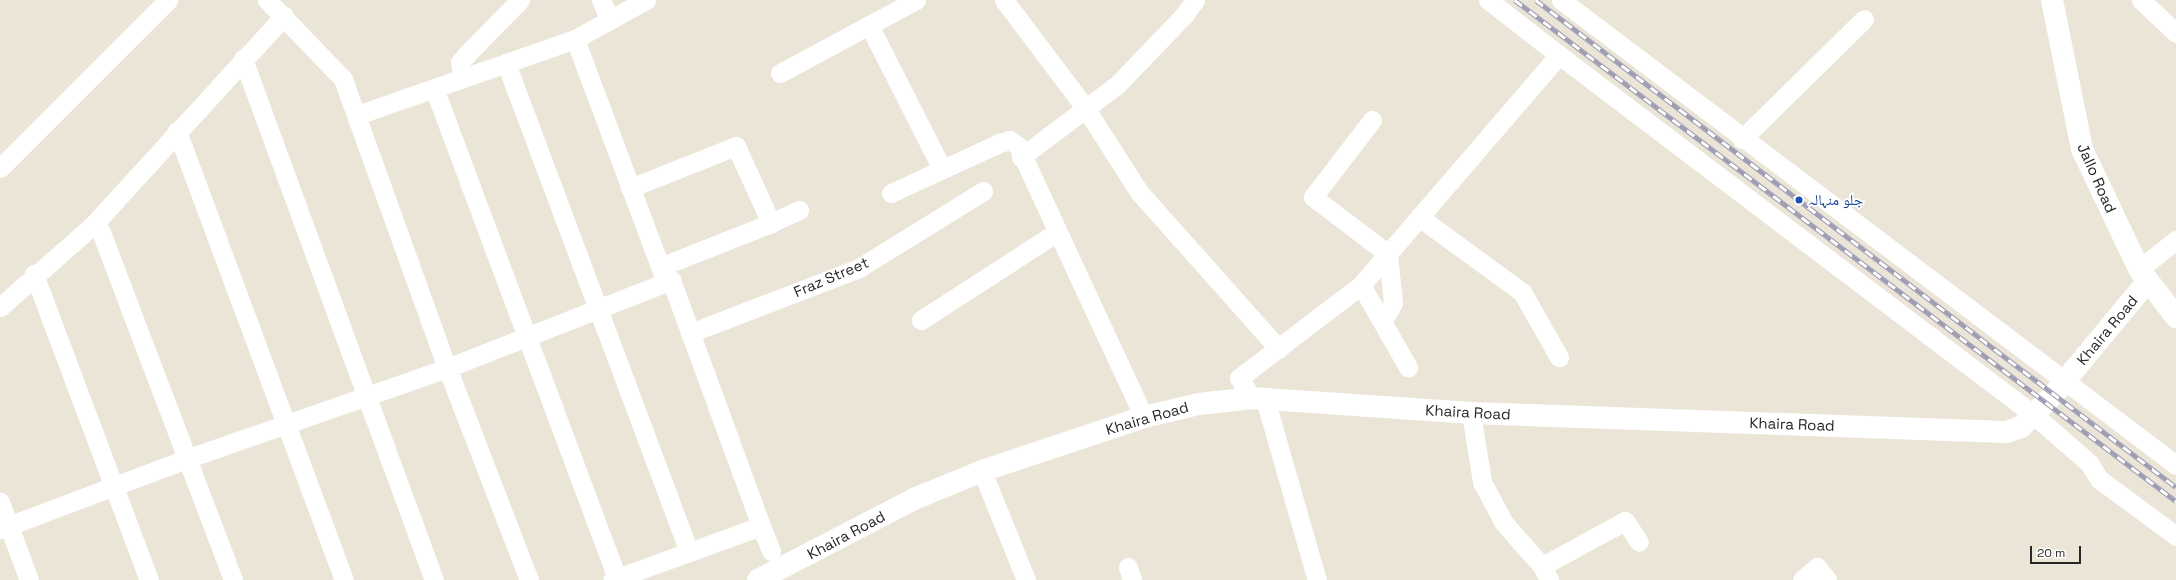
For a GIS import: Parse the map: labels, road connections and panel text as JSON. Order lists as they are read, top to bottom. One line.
{"streets":{"street":["Jallo Road","Fraz Street","Khaira Road"]},"crossings":[["Jallo Road","Khaira Road"]],"places":["جلو منہالہ"],"scale_bar":"20 m"}
